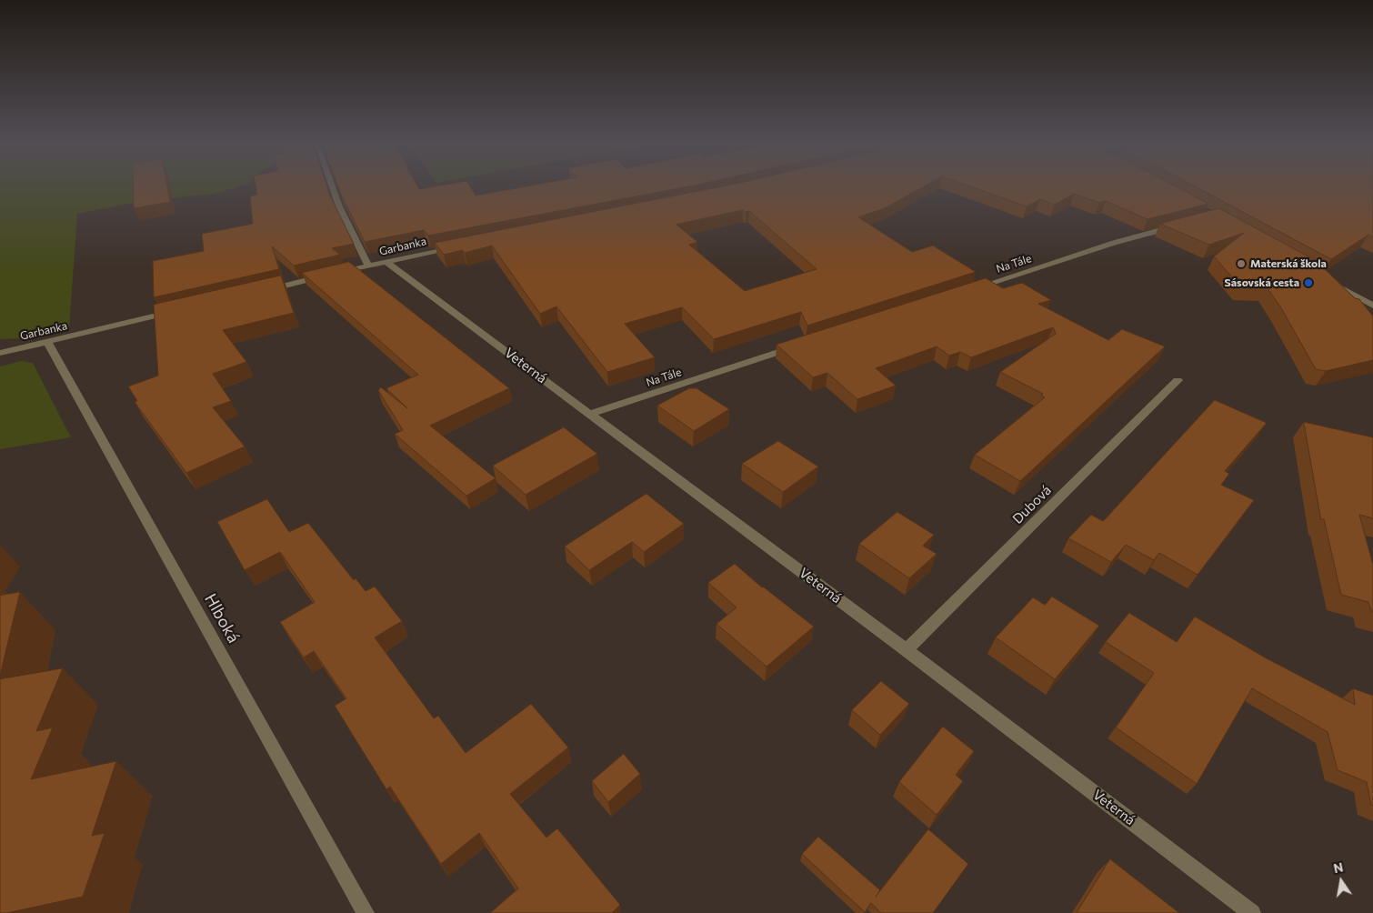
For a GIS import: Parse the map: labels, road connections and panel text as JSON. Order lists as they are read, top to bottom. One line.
{"streets":{"street":["Garbanka","Na Tále","Veterná","Dubová","Hlboká"]},"crossings":[["Garbanka","Veterná"],["Garbanka","Hlboká"],["Na Tále","Veterná"],["Veterná","Dubová"]],"places":["Materská škola","Sásovská cesta"],"north":"top"}
